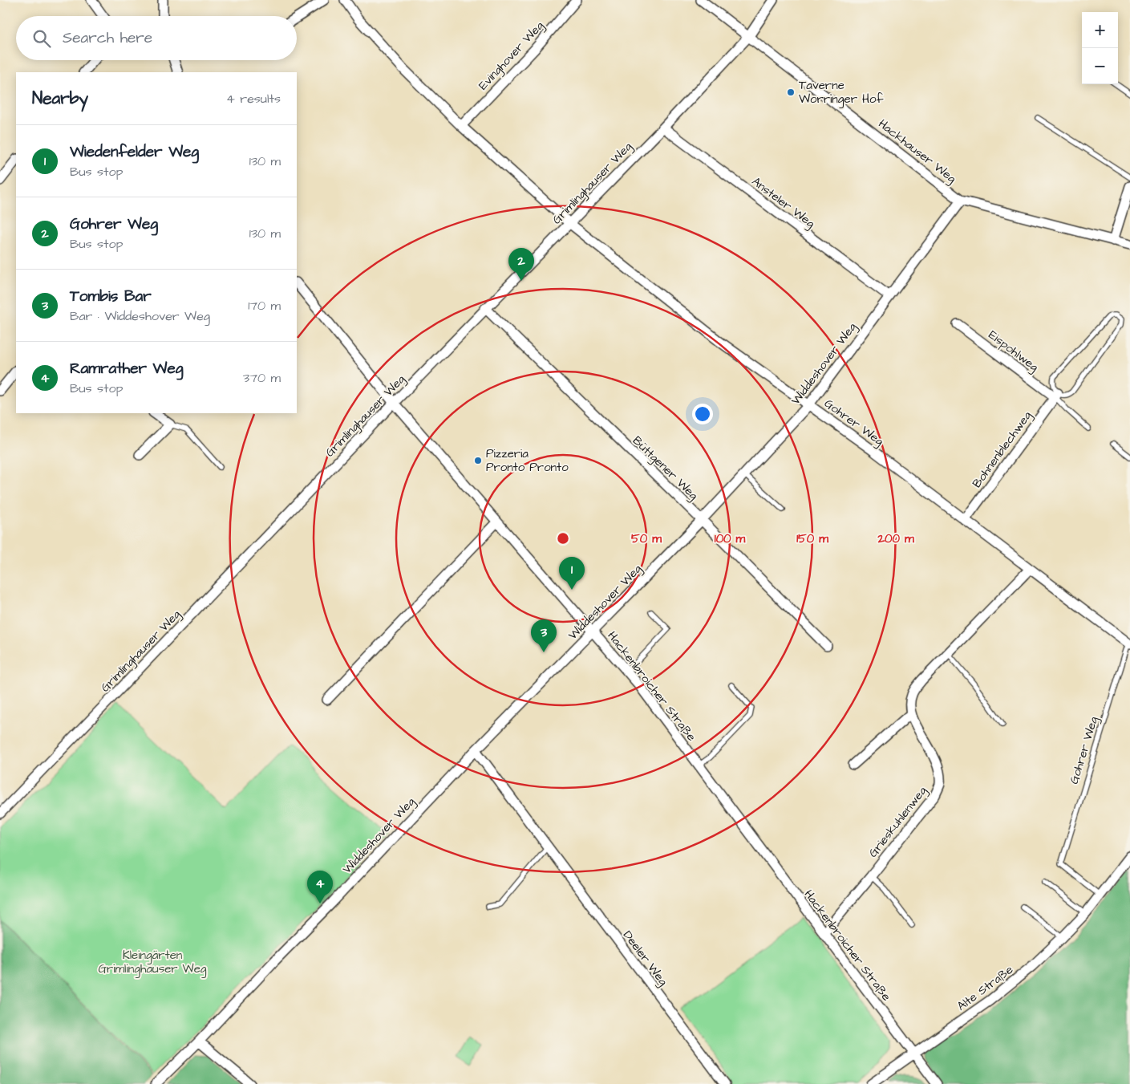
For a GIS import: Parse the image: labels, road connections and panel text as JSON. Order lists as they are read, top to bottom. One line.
{"streets":{"street":["Evinghover Weg","Hackhauser Weg","Grimlinghauser Weg","Ansteler Weg","Eispohlweg","Widdeshover Weg","Gohrer Weg","Bohnenblechweg","Büttgener Weg","Hackenbroicher Straße","Grieskuhlenweg","Deeler Weg","Alte Straße"]},"crossings":[["Evinghover Weg","Gohrer Weg"],["Hackhauser Weg","Grimlinghauser Weg"],["Hackhauser Weg","Widdeshover Weg"],["Grimlinghauser Weg","Ansteler Weg"],["Grimlinghauser Weg","Gohrer Weg"],["Grimlinghauser Weg","Büttgener Weg"],["Grimlinghauser Weg","Hackenbroicher Straße"],["Ansteler Weg","Widdeshover Weg"],["Eispohlweg","Bohnenblechweg"],["Widdeshover Weg","Gohrer Weg"],["Widdeshover Weg","Büttgener Weg"],["Widdeshover Weg","Hackenbroicher Straße"],["Widdeshover Weg","Deeler Weg"],["Gohrer Weg","Bohnenblechweg"],["Gohrer Weg","Alte Straße"],["Hackenbroicher Straße","Grieskuhlenweg"],["Hackenbroicher Straße","Alte Straße"]],"parks":["Kleingärten Grimlinghauser Weg"],"places":["Taverne Worringer Hof","Pizzeria Pronto Pronto"],"page":{"map_buttons":["+","−"],"search":"Search here","heading":["Nearby","4 results"],"list":[{"mark":"1","name":"Wiedenfelder Weg","note":"Bus stop","value":"130 m"},{"mark":"2","name":"Gohrer Weg","note":"Bus stop","value":"130 m"},{"mark":"3","name":"Tombis Bar","note":"Bar · Widdeshover Weg","value":"170 m"},{"mark":"4","name":"Ramrather Weg","note":"Bus stop","value":"370 m"}],"pins":["2","1","3","4"]},"rings":["50 m","100 m","150 m","200 m"]}
